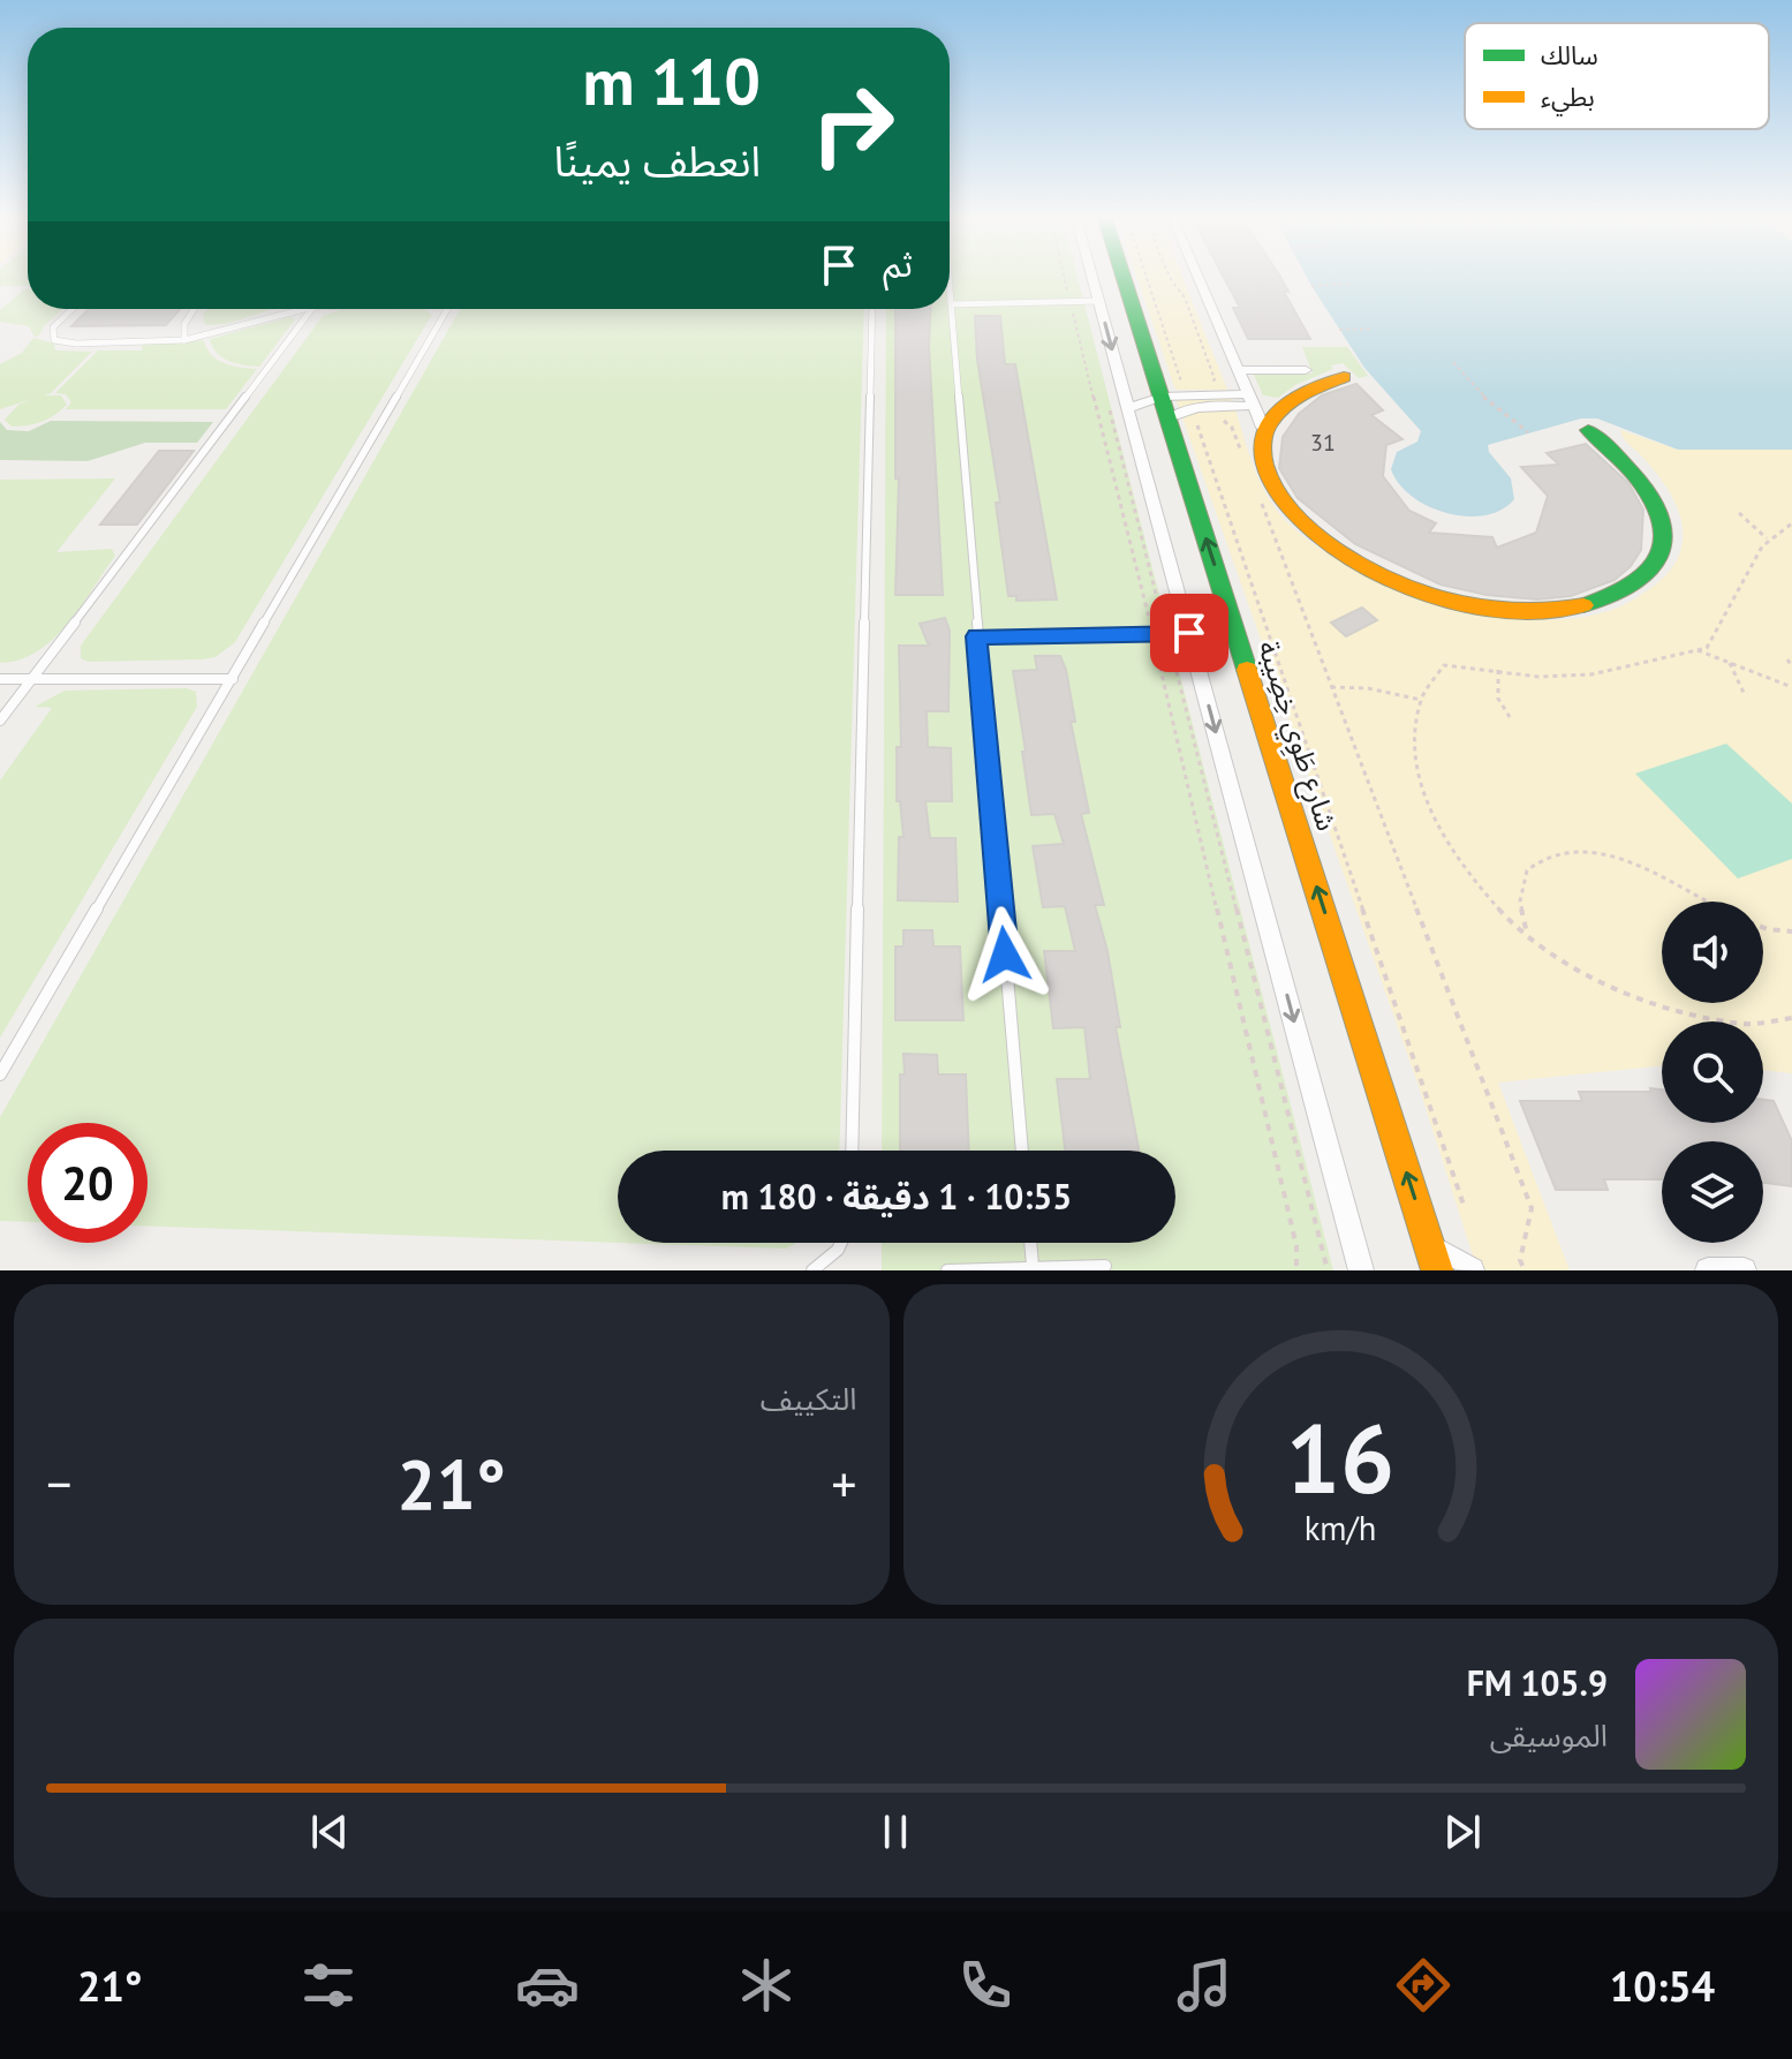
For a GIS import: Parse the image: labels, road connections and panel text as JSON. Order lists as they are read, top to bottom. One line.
{"streets":{"street":["شارع طَوِي خِصِيبة"]},"house_numbers":["31"],"legend":["سالك","بطيء"],"page":{"turn":["110 m","انعطف يمينًا"],"then":"ثم","limit":"20","trip":"10:55 · 1 دقيقة · 180 m","tile":"التكييف","heat":["−","21°","+"],"song":["105.9 FM","الموسيقى"],"tabs":["10:54","21°"],"gauge":["16","km/h"]}}
